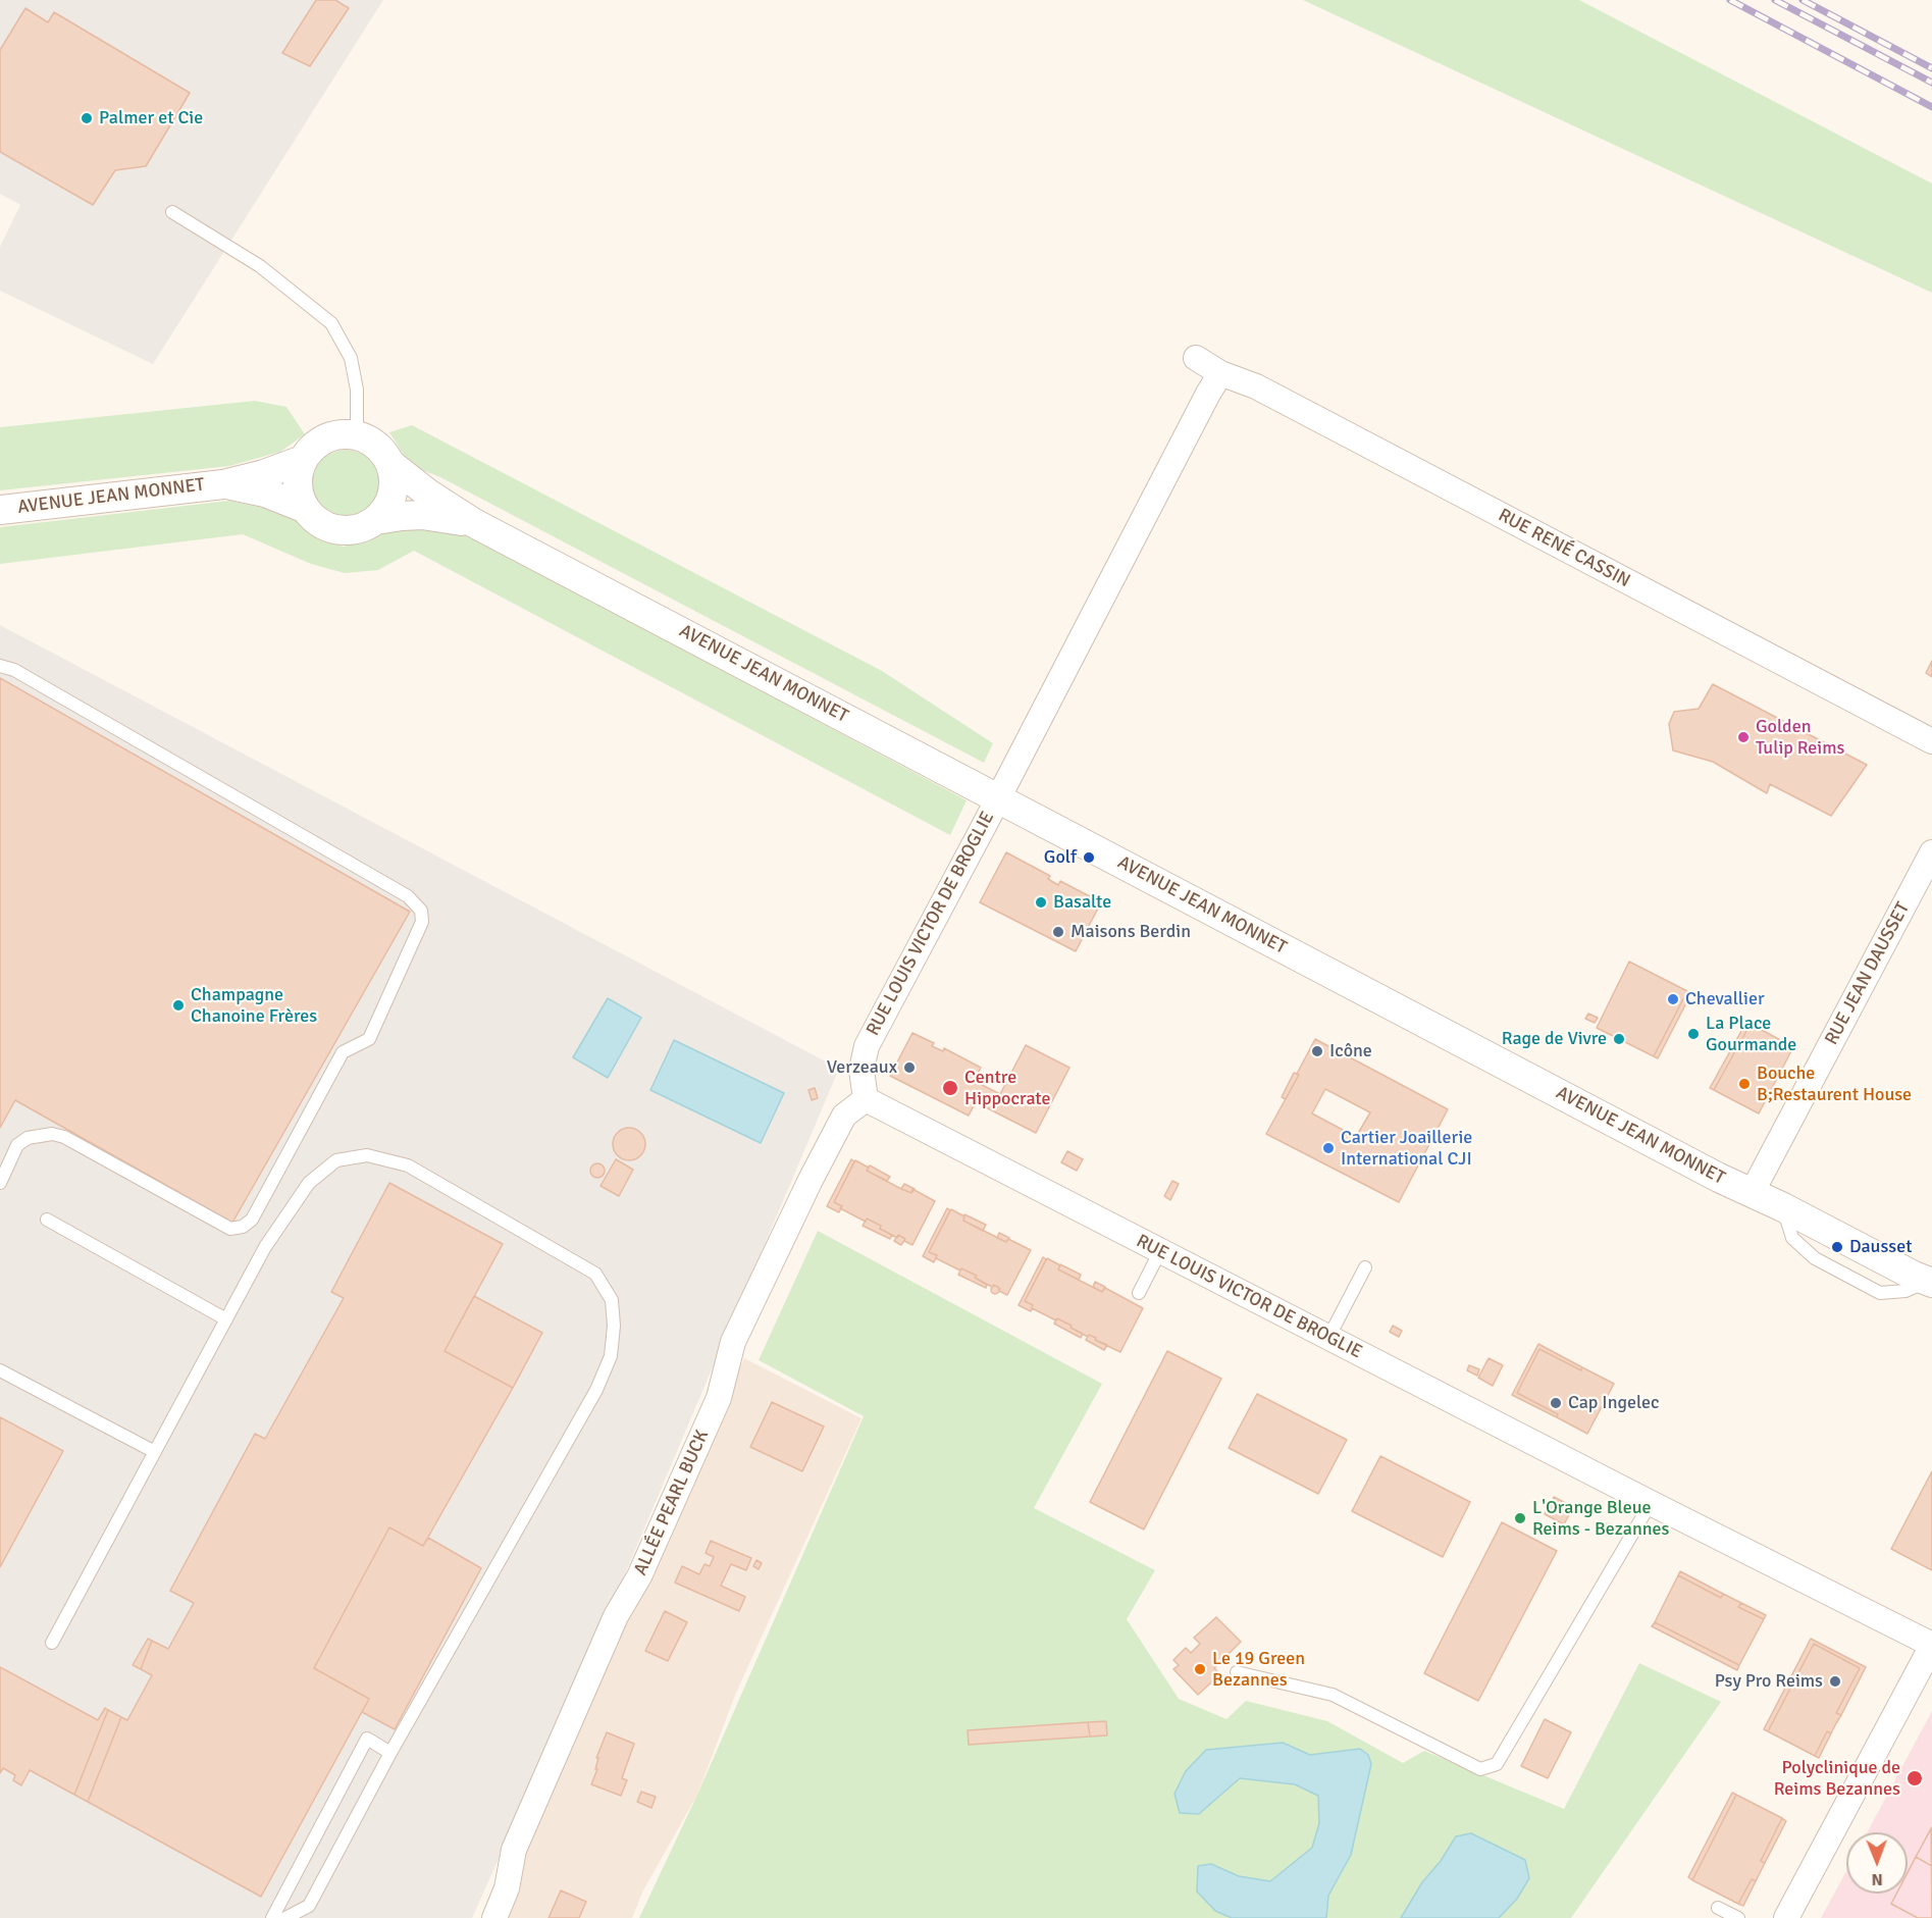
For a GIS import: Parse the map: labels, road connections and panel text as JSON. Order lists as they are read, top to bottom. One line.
{"streets":{"street":["AVENUE JEAN MONNET","RUE RENÉ CASSIN","RUE LOUIS VICTOR DE BROGLIE","RUE JEAN DAUSSET","ALLÉE PEARL BUCK"]},"crossings":[["AVENUE JEAN MONNET","RUE LOUIS VICTOR DE BROGLIE"],["AVENUE JEAN MONNET","RUE JEAN DAUSSET"],["RUE RENÉ CASSIN","RUE LOUIS VICTOR DE BROGLIE"],["RUE LOUIS VICTOR DE BROGLIE","ALLÉE PEARL BUCK"]],"places":["Palmer et Cie","Golden Tulip Reims","Golf","Basalte","Maisons Berdin","Chevallier","Champagne Chanoine Frères","La Place Gourmande","Rage de Vivre","Icône","Verzeaux","Bouche B;Restaurent House","Centre Hippocrate","Cartier Joaillerie International CJI","Dausset","Cap Ingelec","L'Orange Bleue Reims - Bezannes","Le 19 Green Bezannes","Psy Pro Reims","Polyclinique de Reims Bezannes"],"north":"bottom"}
